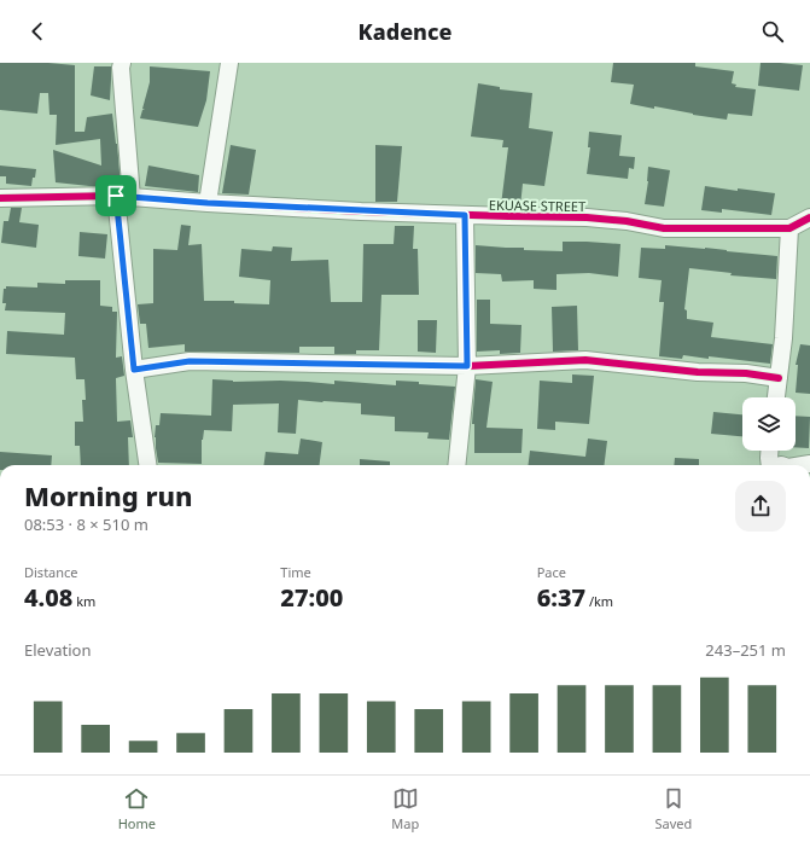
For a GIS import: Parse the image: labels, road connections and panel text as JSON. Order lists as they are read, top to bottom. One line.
{"streets":{"street":["EKUASE STREET"]},"page":{"header":"Kadence","heading":["Morning run","08:53 · 8 × 510 m"],"stats":[["Distance","4.08 km"],["Time","27:00"],["Pace","6:37 /km"]],"chart":["Elevation","243–251 m"],"tabs":["Home","Map","Saved"]}}
